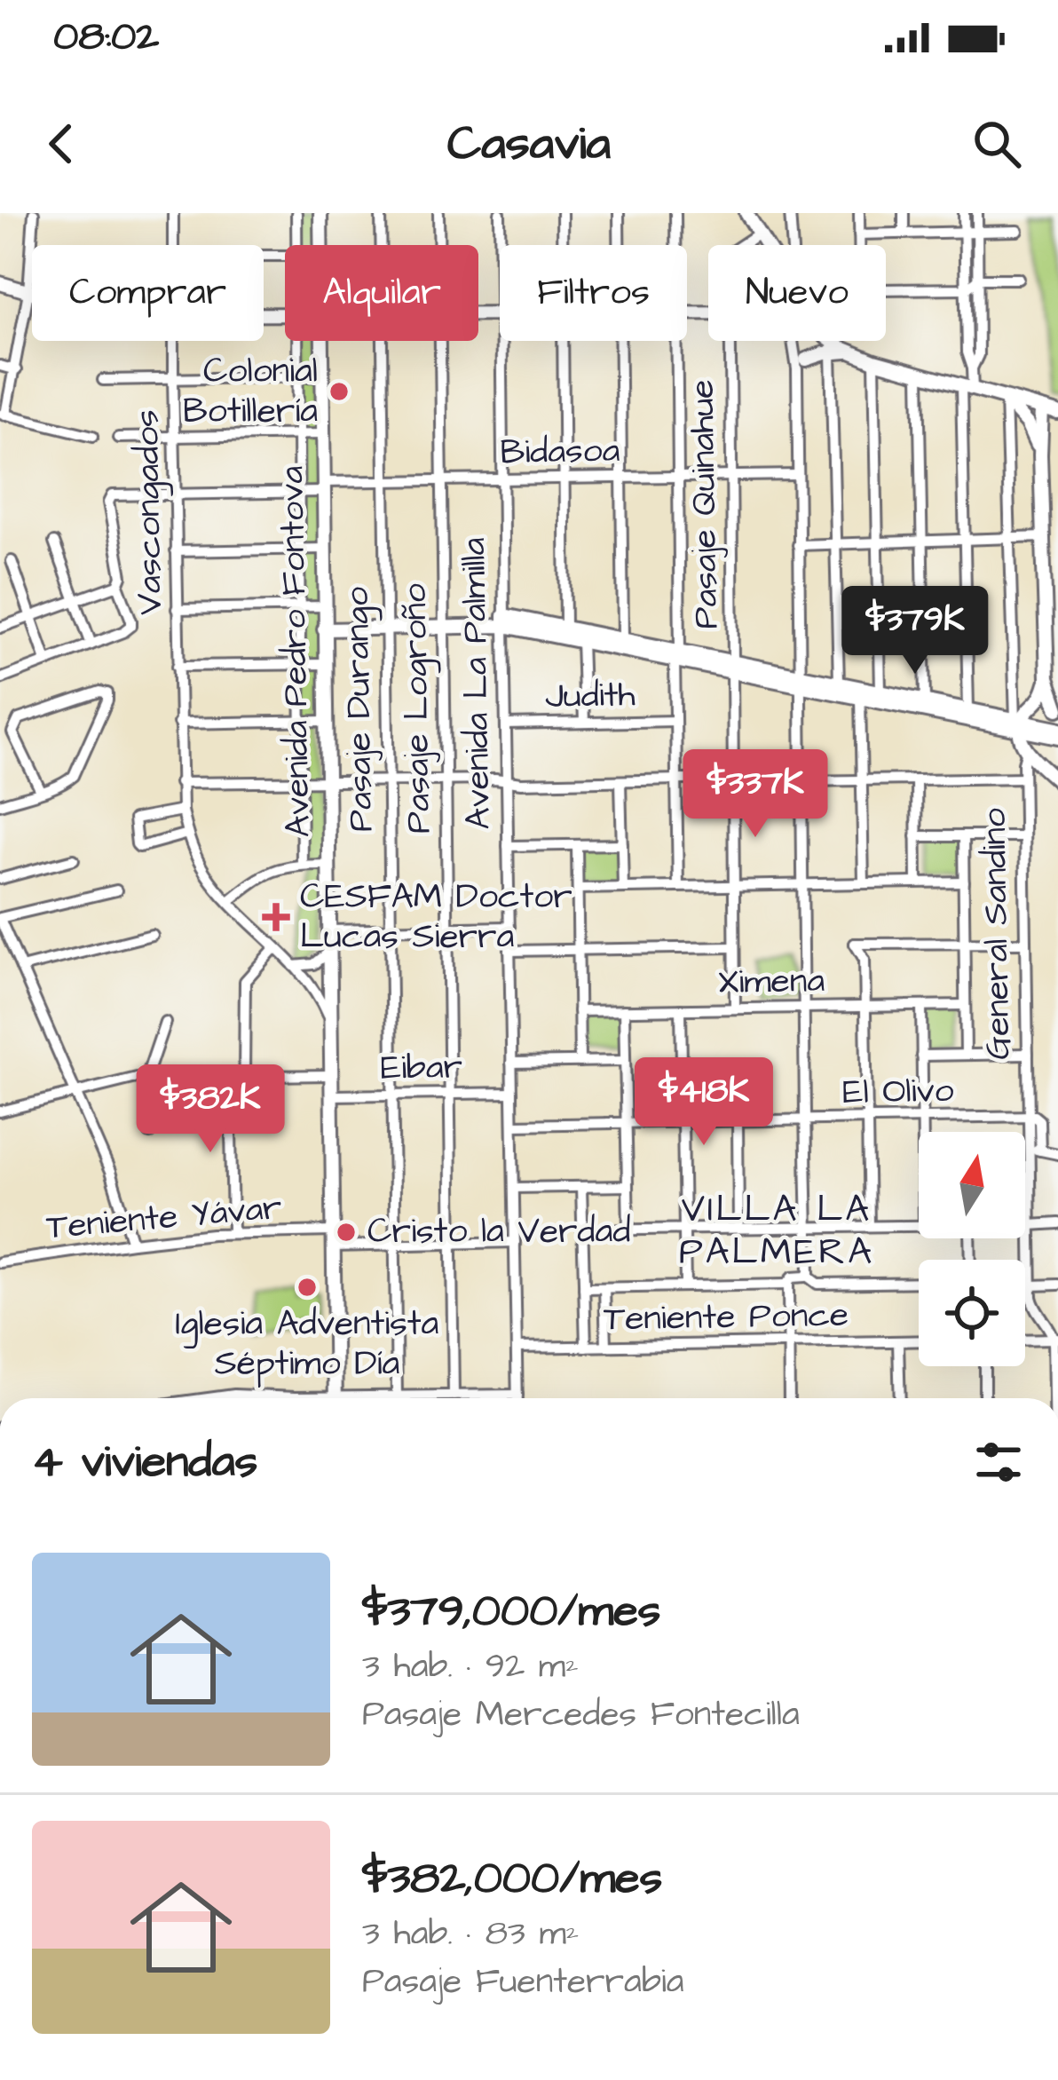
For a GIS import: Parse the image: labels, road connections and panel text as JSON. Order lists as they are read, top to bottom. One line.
{"streets":{"main road":["Avenida Pedro Fontova","General Sandino"],"street":["Bidasoa","Pasaje Quinahue","Vascongados","Avenida La Palmilla","Judith","Pasaje Logroño","Pasaje Durango","Ximena","Eibar","El Olivo","Teniente Yávar","Teniente Ponce"]},"crossings":[["Bidasoa","Pasaje Quinahue"],["Bidasoa","Vascongados"],["Bidasoa","Avenida Pedro Fontova"],["Bidasoa","Avenida La Palmilla"],["Bidasoa","Pasaje Logroño"],["Bidasoa","Pasaje Durango"],["Pasaje Quinahue","Ximena"],["Vascongados","Avenida Pedro Fontova"],["Avenida Pedro Fontova","Eibar"],["Avenida Pedro Fontova","Teniente Yávar"],["Avenida La Palmilla","Judith"],["Avenida La Palmilla","Eibar"],["Avenida La Palmilla","El Olivo"],["Avenida La Palmilla","Teniente Yávar"],["Avenida La Palmilla","Teniente Ponce"],["Pasaje Logroño","Eibar"],["Pasaje Logroño","Teniente Yávar"],["Pasaje Durango","Eibar"],["Pasaje Durango","Teniente Yávar"],["General Sandino","El Olivo"]],"districts":["VILLA LA PALMERA"],"places":{"other":["Colonial Botillería","Cristo la Verdad","Iglesia Adventista Séptimo Día"],"health":["CESFAM Doctor Lucas Sierra"]},"north":"top","page":{"status":"08:02","header":"Casavia","chip":["Comprar","Alquilar","Filtros","Nuevo"],"price":["$379K","$337K","$418K","$382K"],"heading":"4 viviendas","list":[{"name":"$379,000/mes","note":"3 hab. · 92 m² · Pasaje Mercedes Fontecilla"},{"name":"$382,000/mes","note":"3 hab. · 83 m² · Pasaje Fuenterrabia"}]}}
